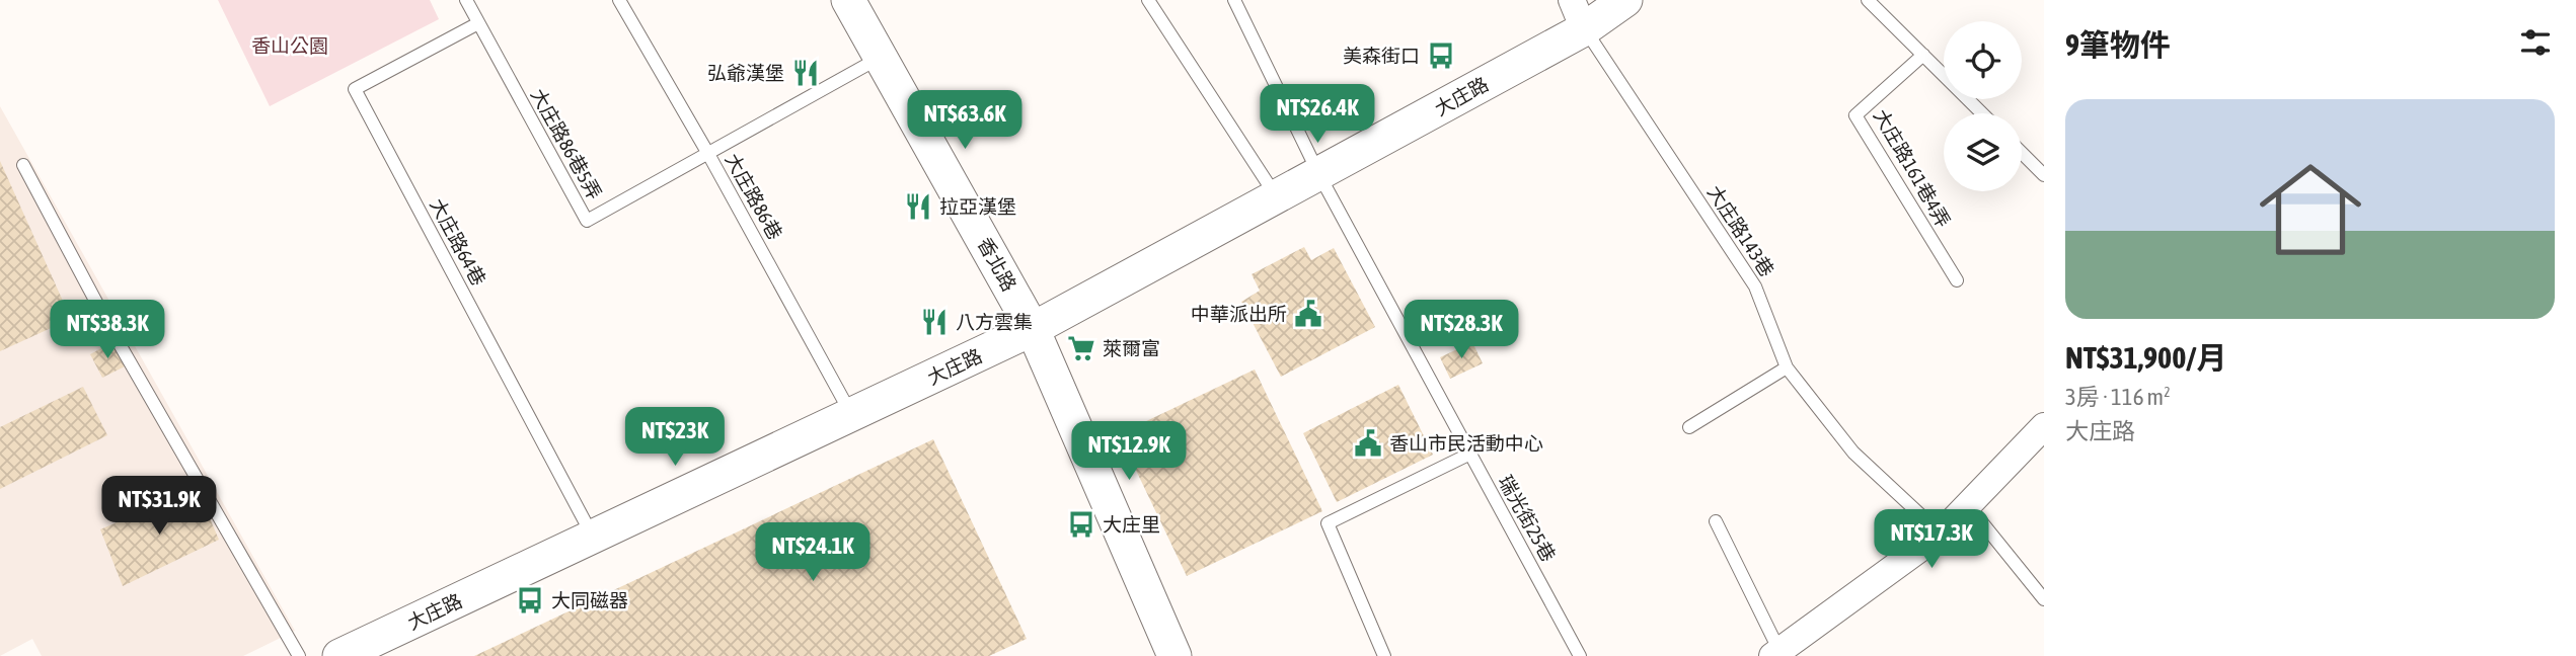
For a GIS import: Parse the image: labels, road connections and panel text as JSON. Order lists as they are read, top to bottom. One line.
{"streets":{"street":["大庄路","香北路"],"lane":["大庄路86巷5弄","大庄路161巷4弄","大庄路86巷","大庄路143巷","大庄路64巷","瑞光街25巷"]},"crossings":[["大庄路","大庄路86巷"],["大庄路","大庄路143巷"],["大庄路","大庄路64巷"],["大庄路","香北路"],["大庄路","瑞光街25巷"],["大庄路86巷5弄","大庄路86巷"],["大庄路86巷5弄","大庄路64巷"]],"parks":["香山公園"],"places":{"bus stop":["美森街口","大庄里","大同磁器"],"restaurant":["弘爺漢堡","拉亞漢堡","八方雲集"],"public building":["中華派出所","香山市民活動中心"],"supermarket":["萊爾富"]},"page":{"heading":"9筆物件","price":["NT$26.4K","NT$63.6K","NT$38.3K","NT$28.3K","NT$23K","NT$12.9K","NT$31.9K","NT$17.3K","NT$24.1K"],"list":[{"name":"NT$31,900/月","note":"3房 · 116 m² · 大庄路"}]}}
